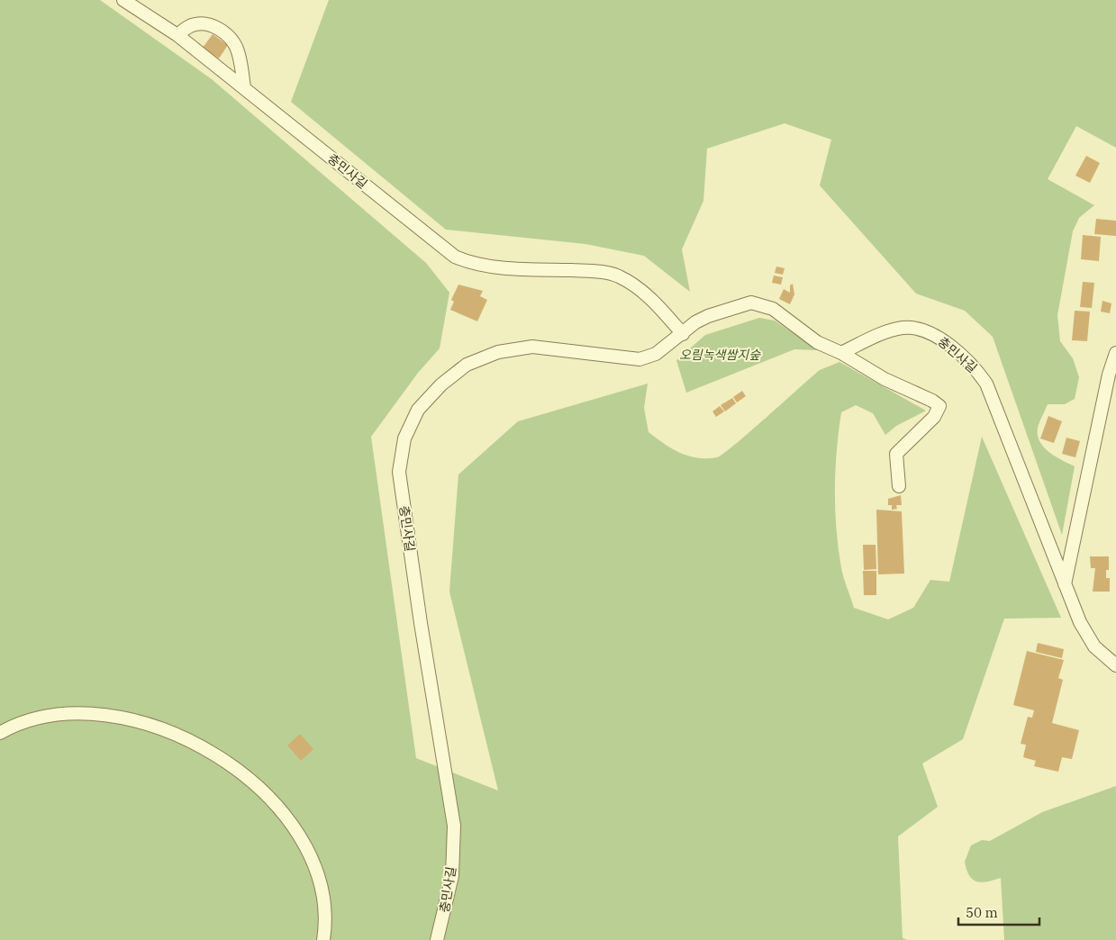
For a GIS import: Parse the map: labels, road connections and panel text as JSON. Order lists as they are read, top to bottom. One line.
{"streets":{"street":["충민사길"]},"parks":["오림녹색쌈지숲"],"scale_bar":"50 m"}
